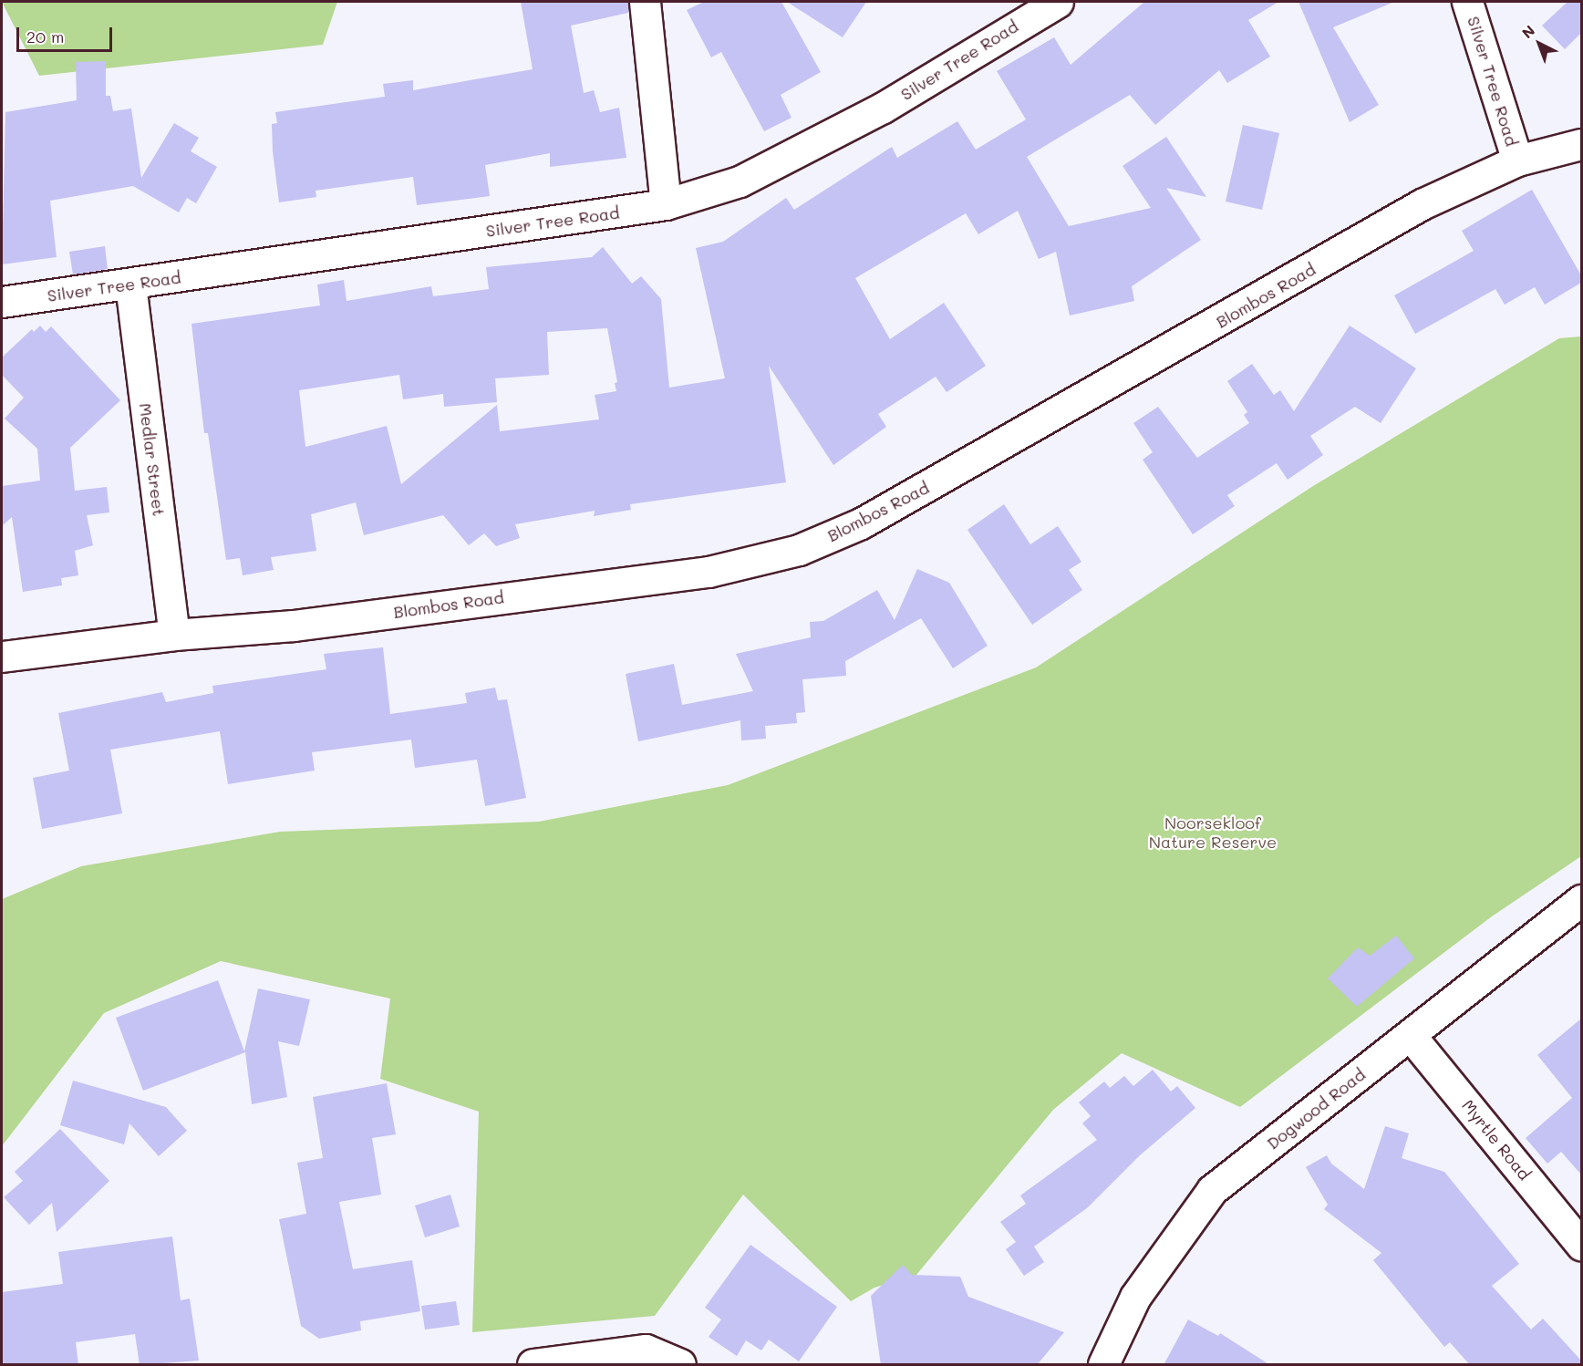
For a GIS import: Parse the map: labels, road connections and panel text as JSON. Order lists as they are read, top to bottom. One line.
{"streets":{"street":["Silver Tree Road","Blombos Road","Medlar Street","Dogwood Road","Myrtle Road"]},"crossings":[["Silver Tree Road","Blombos Road"],["Silver Tree Road","Medlar Street"],["Blombos Road","Medlar Street"],["Dogwood Road","Myrtle Road"]],"parks":["Noorsekloof Nature Reserve"],"scale_bar":"20 m","north":"top left"}
